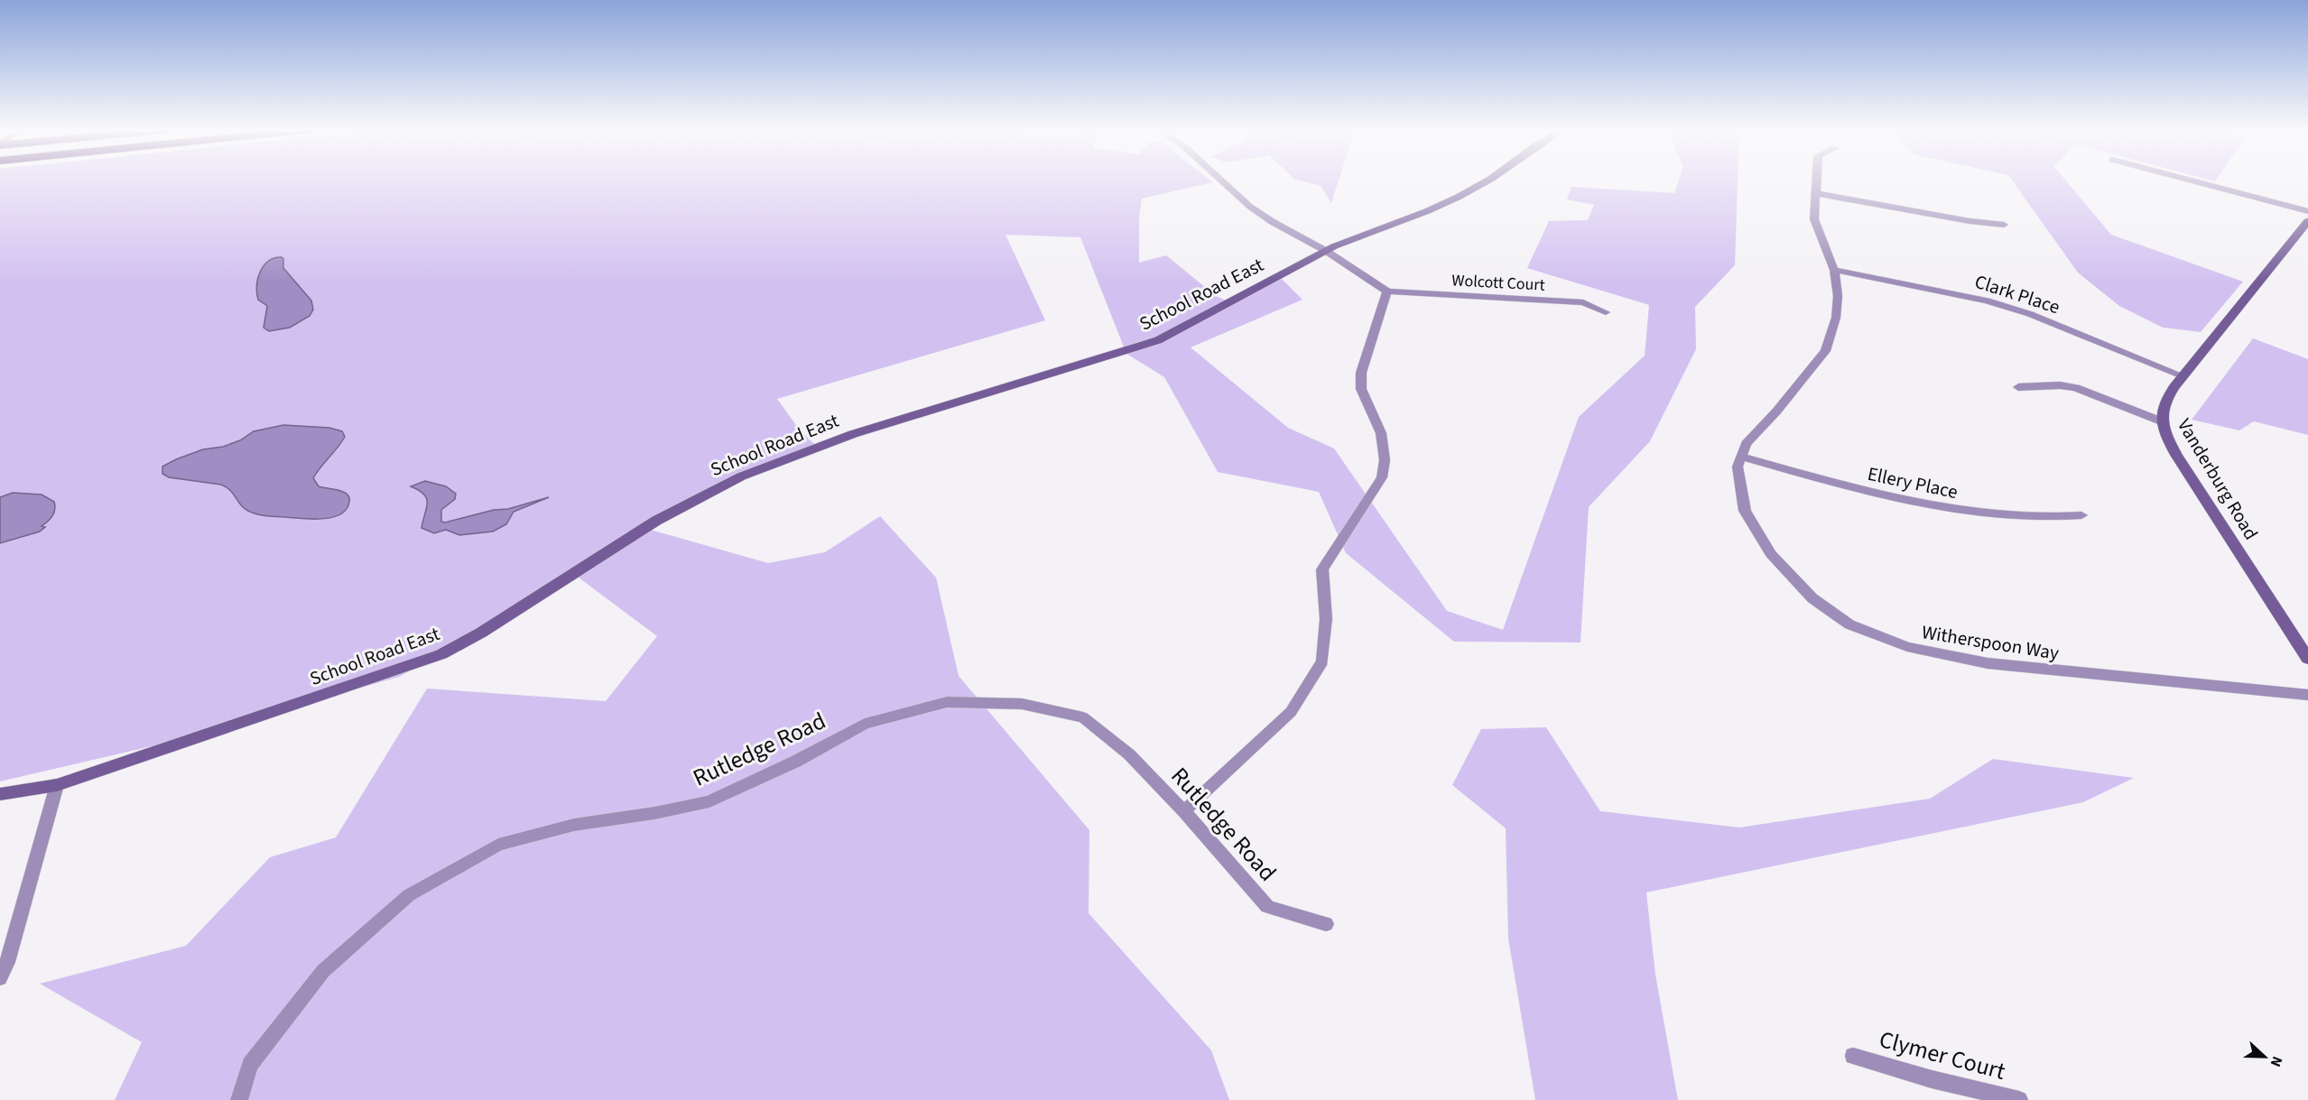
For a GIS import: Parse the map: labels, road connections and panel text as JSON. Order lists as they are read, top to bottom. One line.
{"streets":{"street":["Wolcott Court","School Road East","Clark Place","Vanderburg Road","Ellery Place","Witherspoon Way","Rutledge Road","Clymer Court"]},"crossings":[["Clark Place","Vanderburg Road"],["Clark Place","Witherspoon Way"],["Ellery Place","Witherspoon Way"]],"north":"right"}
